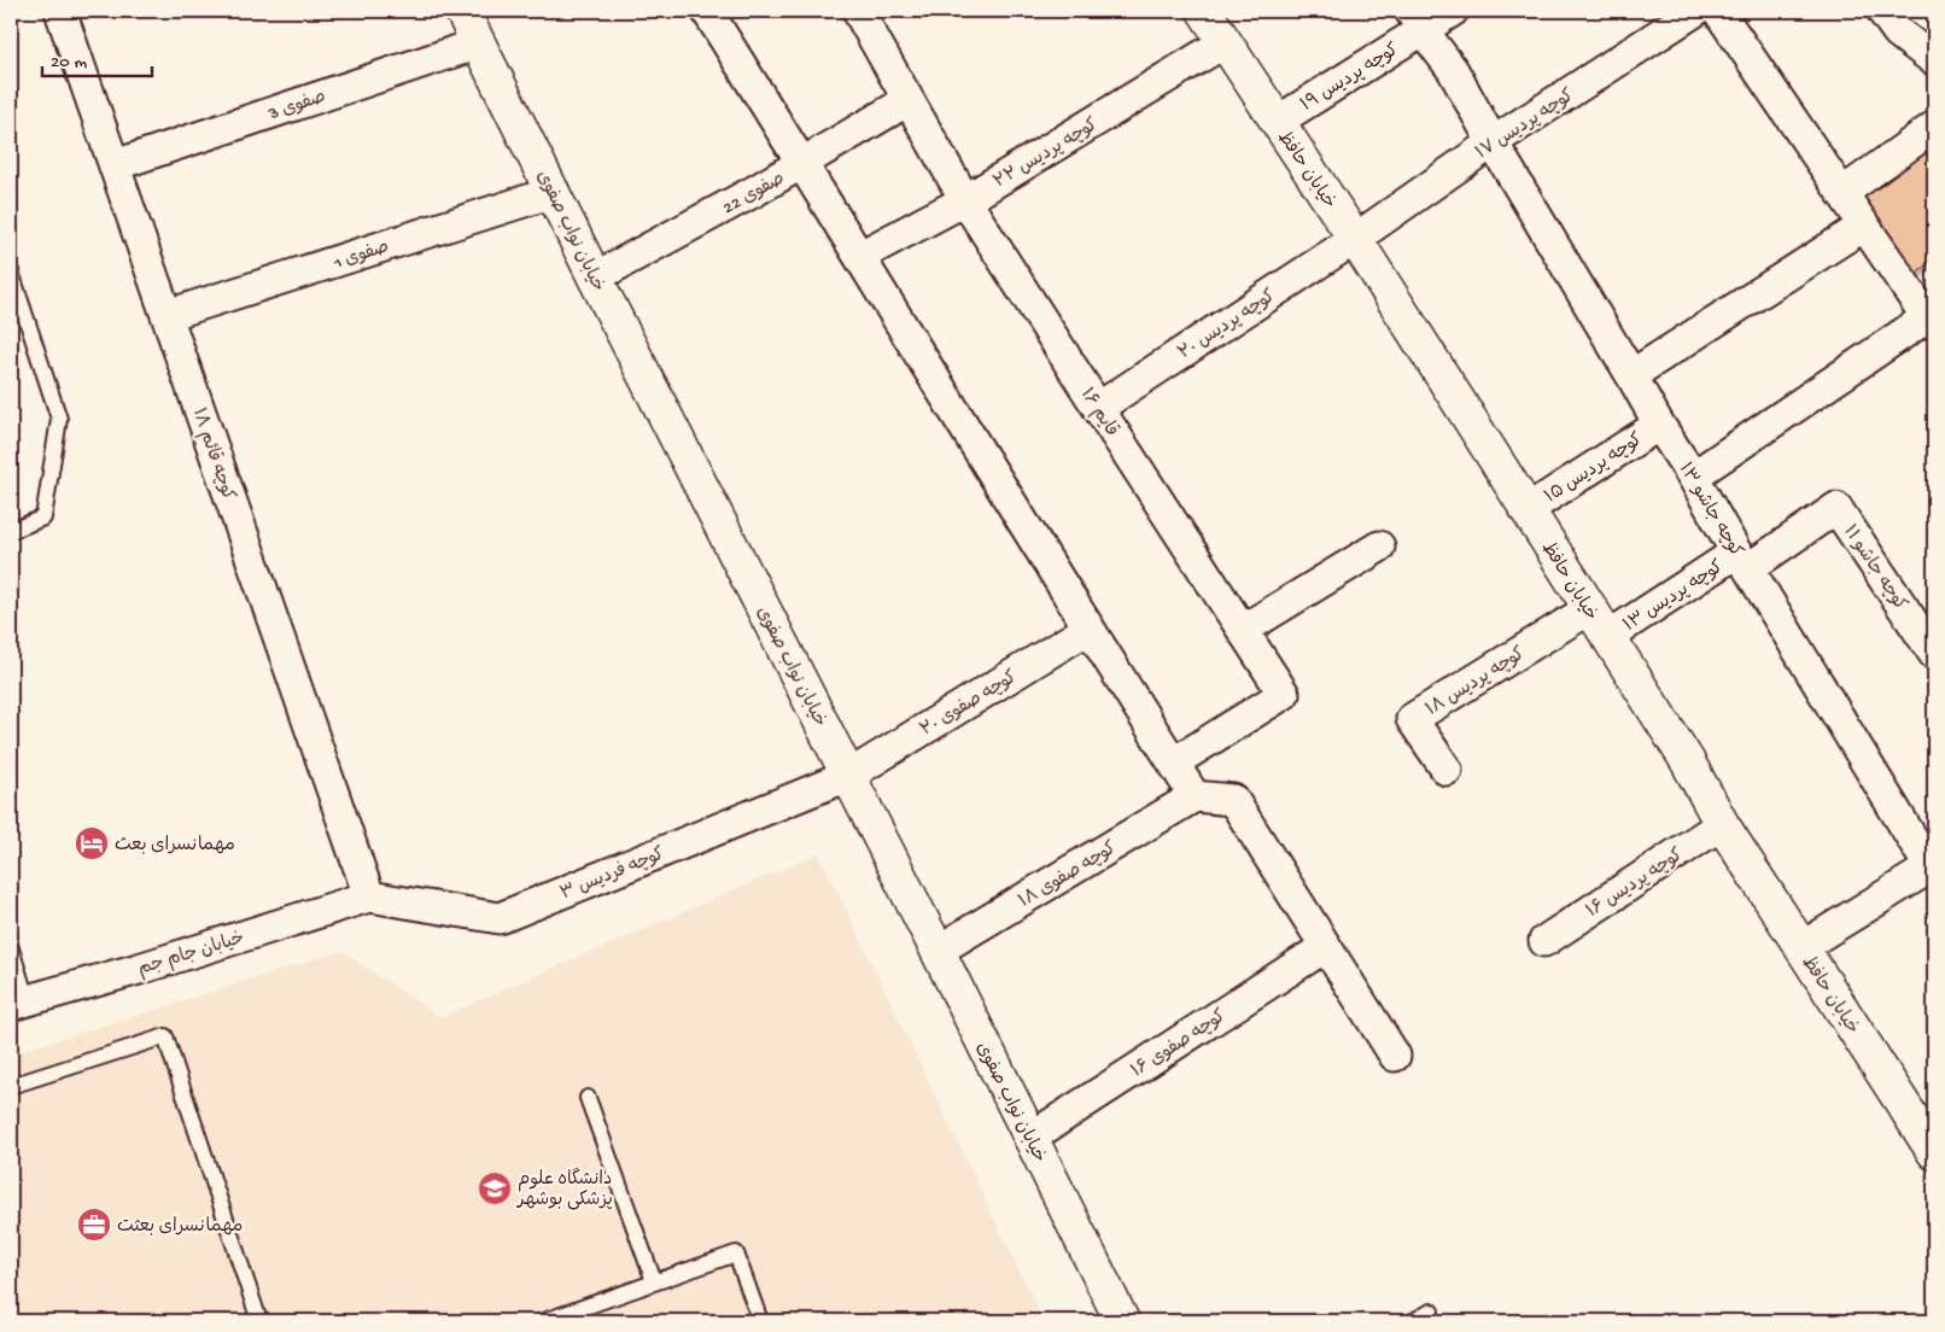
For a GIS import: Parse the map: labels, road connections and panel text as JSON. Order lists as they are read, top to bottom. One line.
{"streets":{"street":["کوچه پردیس ۱۹","صفوی 3","کوچه پردیس ۱۷","کوچه پردیس ۲۲","خیابان حافظ","صفوی 22","خیابان نواب صفوی","صفوی 1","کوچه پردیس ۲۰","قایم ۱۶","کوچه قائم ۱۸","کوچه پردیس ۱۵","کوچه جاشو ۱۳","کوچه جاشو ۱۱","کوچه پردیس ۱۳","کوچه پردیس ۱۸","کوچه صفوی ۲۰","کوچه فردیس ۳","کوچه صفوی ۱۸","کوچه پردیس ۱۶","خیابان جام جم","کوچه صفوی ۱۶"]},"crossings":[["کوچه پردیس ۱۹","خیابان حافظ"],["کوچه پردیس ۱۹","کوچه جاشو ۱۳"],["صفوی 3","خیابان نواب صفوی"],["صفوی 3","کوچه قائم ۱۸"],["کوچه پردیس ۱۷","خیابان حافظ"],["کوچه پردیس ۱۷","کوچه پردیس ۲۰"],["کوچه پردیس ۱۷","کوچه جاشو ۱۳"],["کوچه پردیس ۲۲","خیابان حافظ"],["کوچه پردیس ۲۲","قایم ۱۶"],["خیابان حافظ","کوچه پردیس ۲۰"],["خیابان حافظ","کوچه پردیس ۱۵"],["خیابان حافظ","کوچه پردیس ۱۳"],["خیابان حافظ","کوچه پردیس ۱۸"],["خیابان حافظ","کوچه پردیس ۱۶"],["صفوی 22","خیابان نواب صفوی"],["صفوی 22","قایم ۱۶"],["خیابان نواب صفوی","صفوی 1"],["خیابان نواب صفوی","کوچه صفوی ۲۰"],["خیابان نواب صفوی","کوچه فردیس ۳"],["خیابان نواب صفوی","کوچه صفوی ۱۸"],["خیابان نواب صفوی","کوچه صفوی ۱۶"],["صفوی 1","کوچه قائم ۱۸"],["کوچه پردیس ۲۰","قایم ۱۶"],["کوچه قائم ۱۸","کوچه فردیس ۳"],["کوچه قائم ۱۸","خیابان جام جم"],["کوچه پردیس ۱۵","کوچه جاشو ۱۳"],["کوچه جاشو ۱۳","کوچه جاشو ۱۱"],["کوچه جاشو ۱۳","کوچه پردیس ۱۳"],["کوچه جاشو ۱۱","کوچه پردیس ۱۳"],["کوچه صفوی ۲۰","کوچه فردیس ۳"],["کوچه فردیس ۳","خیابان جام جم"]],"places":{"hotel":["مهمانسرای بعث"],"school or university":["دانشگاه علوم پزشکی بوشهر"],"office":["مهمانسرای بعثت"]},"scale_bar":"20 m"}
